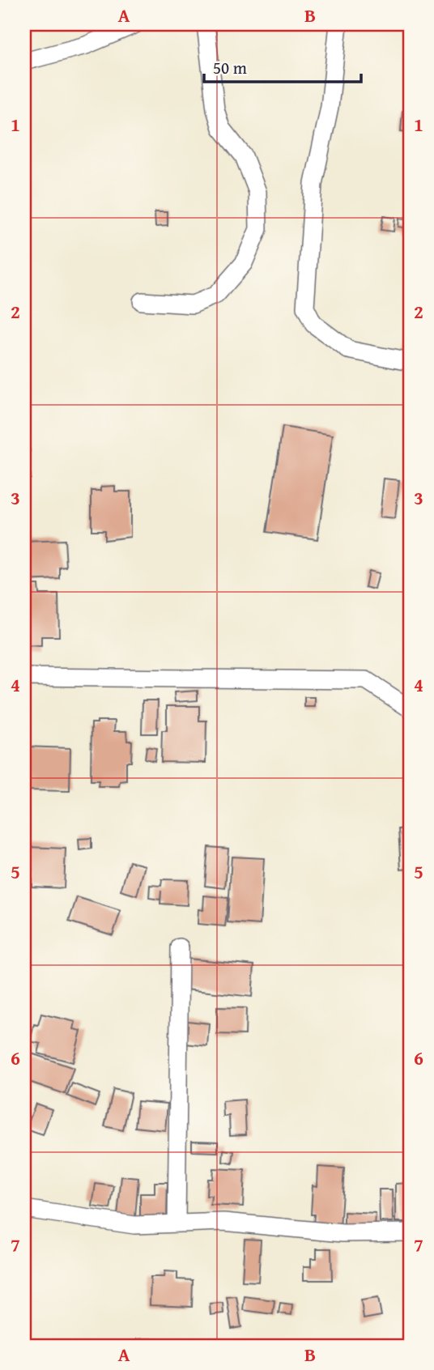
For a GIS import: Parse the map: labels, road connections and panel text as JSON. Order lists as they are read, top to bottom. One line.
{"scale_bar":"50 m","grid":{"columns":["A","B"],"rows":["1","2","3","4","5","6","7"]}}
